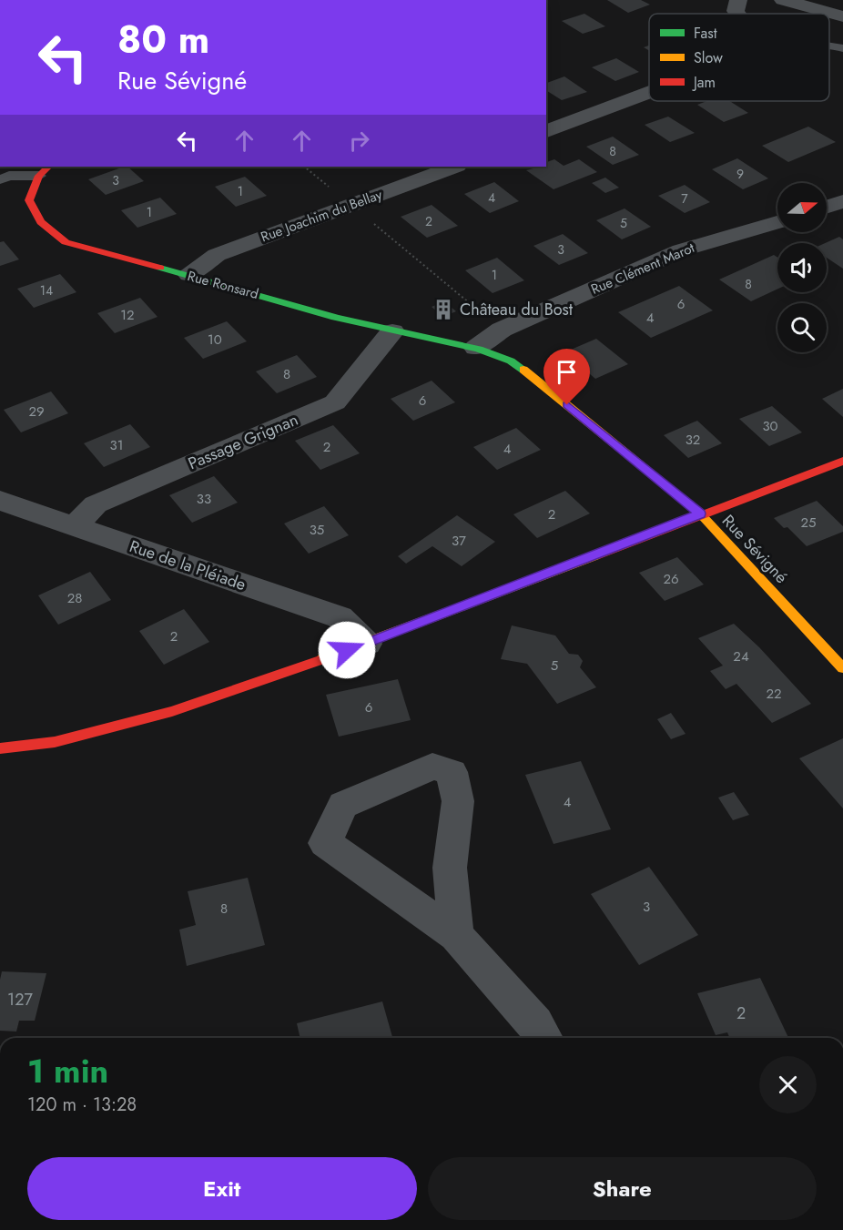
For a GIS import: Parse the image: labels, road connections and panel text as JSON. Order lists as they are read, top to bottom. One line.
{"streets":{"street":["Rue Joachim du Bellay","Rue Clément Marot","Rue Ronsard","Passage Grignan","Rue Sévigné","Rue de la Pléiade"]},"crossings":[["Rue Joachim du Bellay","Rue Ronsard"],["Rue Clément Marot","Rue Ronsard"],["Rue Clément Marot","Rue Sévigné"],["Rue Ronsard","Passage Grignan"],["Rue Ronsard","Rue Sévigné"],["Passage Grignan","Rue de la Pléiade"]],"places":{"building":["Château du Bost"]},"house_numbers":["8","9","3","1","4","7","1","2","5","3","1","8","14","6","12","4","10","8","6","29","30","32","31","2","4","33","2","25","35","37","26","28","2","24","5","22","6","4","3","8","127","2"],"legend":["Fast","Slow","Jam"],"north":"right","page":{"turn":["80 m","Rue Sévigné"],"heading":["1 min","120 m · 13:28"],"buttons":["Exit","Share"]}}
